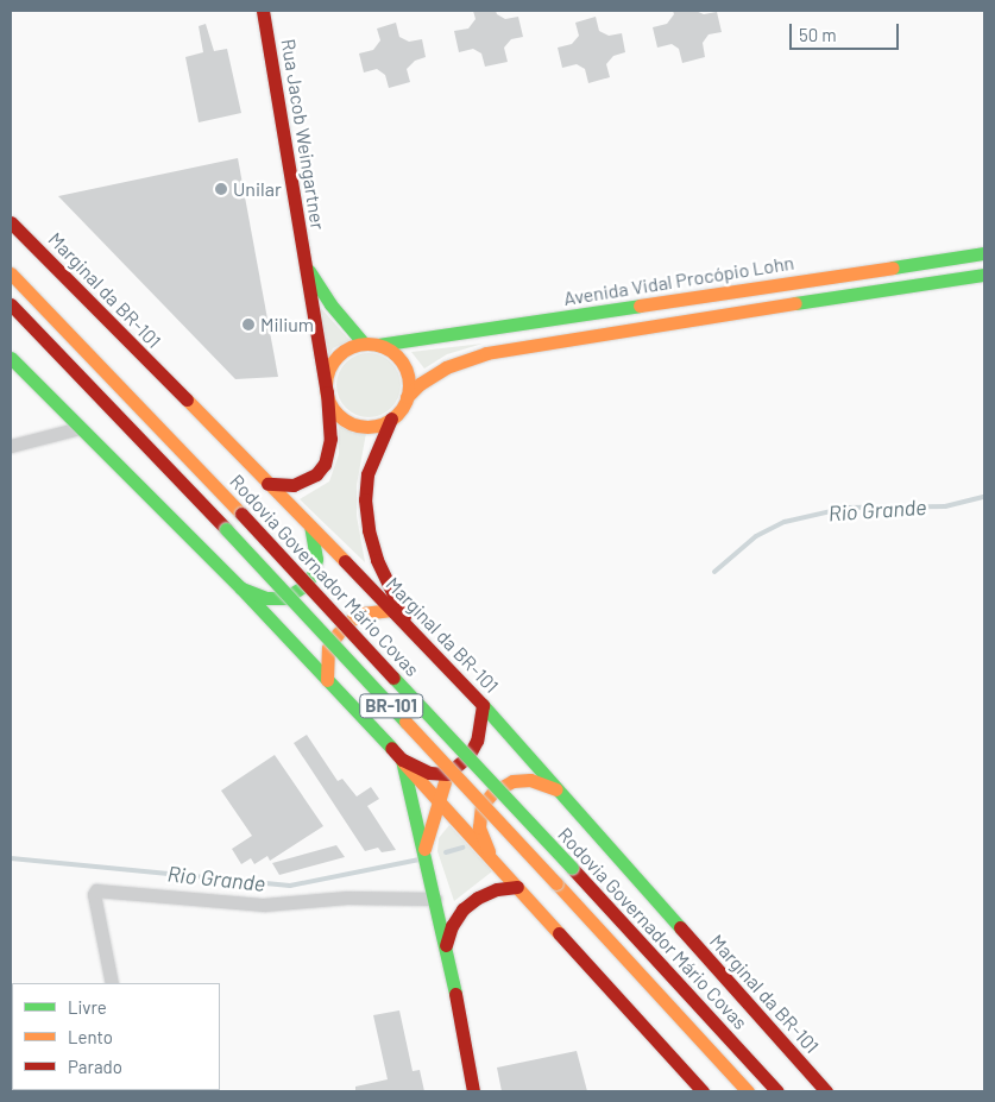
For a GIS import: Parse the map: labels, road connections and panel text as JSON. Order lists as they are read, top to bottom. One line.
{"streets":{"main road":["Rua Jacob Weingartner","Avenida Vidal Procópio Lohn","Marginal da BR-101","Rodovia Governador Mário Covas","BR-101"]},"crossings":[["Rua Jacob Weingartner","Avenida Vidal Procópio Lohn"],["Rua Jacob Weingartner","Marginal da BR-101"]],"water":["Rio Grande"],"places":["Unilar","Milium"],"legend":["Livre","Lento","Parado"],"scale_bar":"50 m"}
